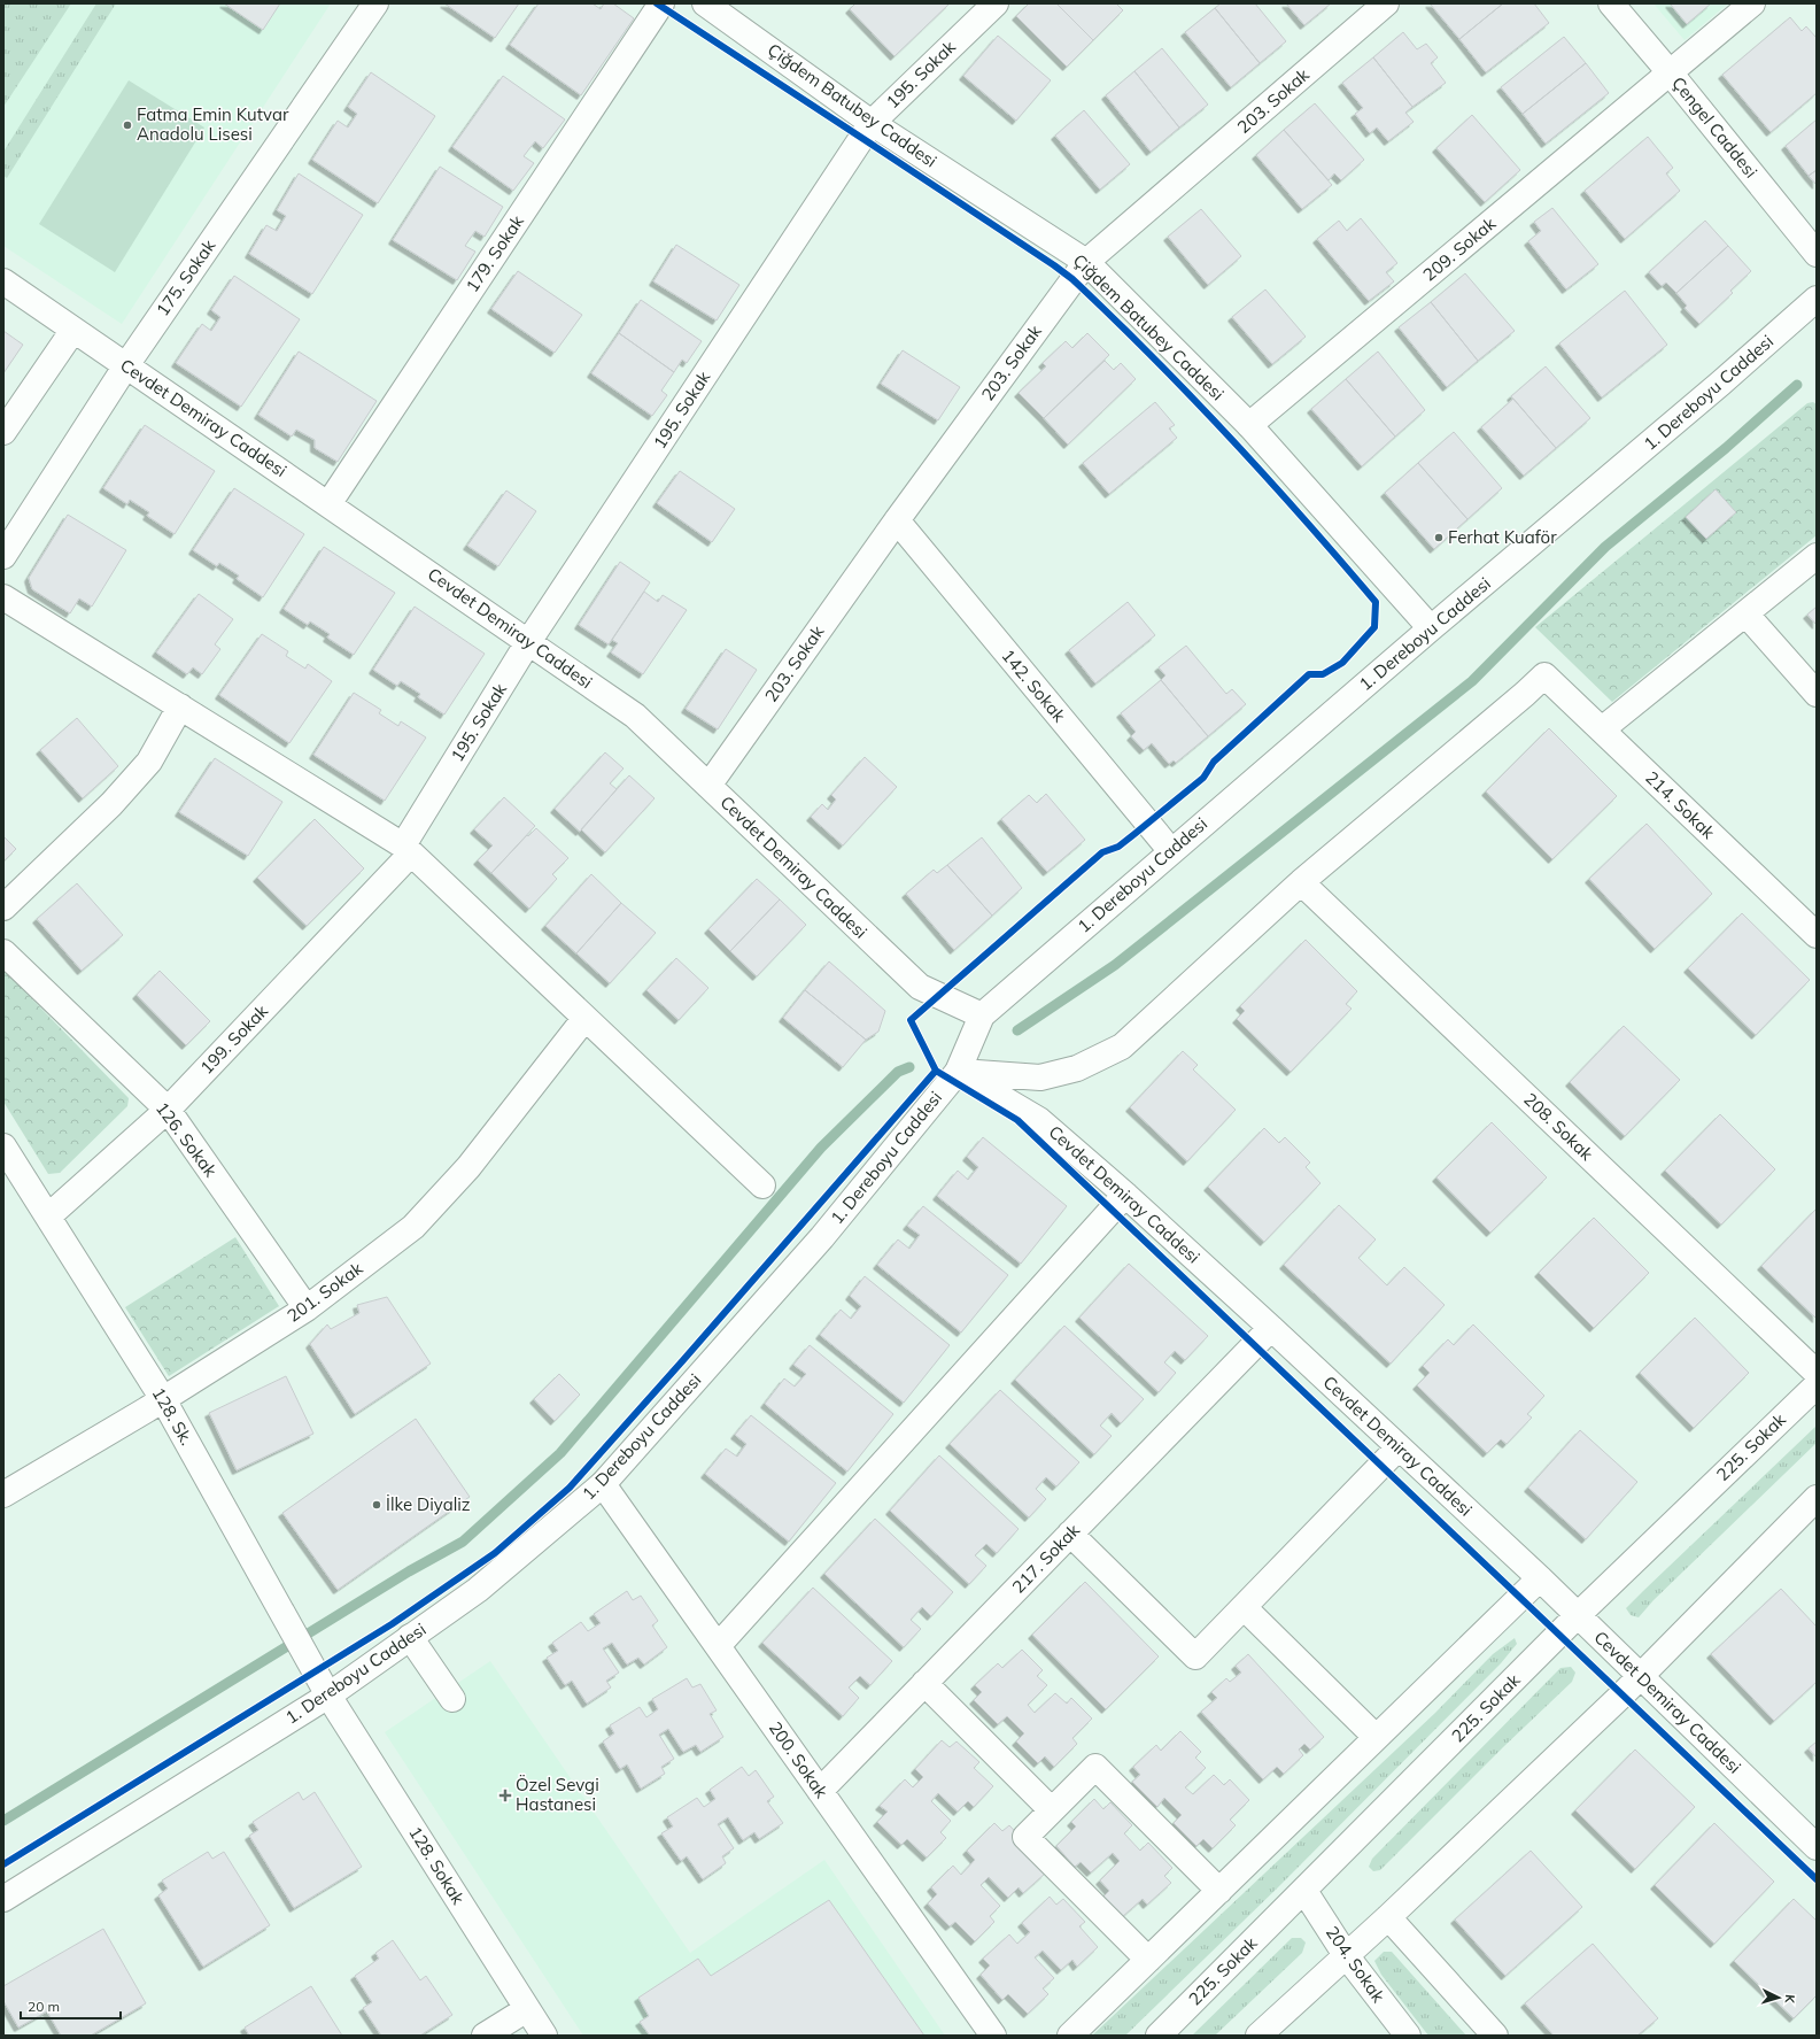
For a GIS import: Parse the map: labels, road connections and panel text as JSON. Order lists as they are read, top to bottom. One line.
{"streets":{"street":["195. Sokak","203. Sokak","Çiğdem Batubey Caddesi","Çengel Caddesi","209. Sokak","179. Sokak","175. Sokak","1. Dereboyu Caddesi","Cevdet Demiray Caddesi","142. Sokak","214. Sokak","199. Sokak","208. Sokak","126. Sokak","201. Sokak","128. Sk.","225. Sokak","217. Sokak","200. Sokak","128. Sokak","204. Sokak"]},"crossings":[["195. Sokak","Çiğdem Batubey Caddesi"],["195. Sokak","Cevdet Demiray Caddesi"],["195. Sokak","199. Sokak"],["203. Sokak","Çiğdem Batubey Caddesi"],["203. Sokak","Cevdet Demiray Caddesi"],["203. Sokak","142. Sokak"],["Çiğdem Batubey Caddesi","209. Sokak"],["Çiğdem Batubey Caddesi","1. Dereboyu Caddesi"],["Çengel Caddesi","209. Sokak"],["179. Sokak","Cevdet Demiray Caddesi"],["175. Sokak","Cevdet Demiray Caddesi"],["1. Dereboyu Caddesi","Cevdet Demiray Caddesi"],["1. Dereboyu Caddesi","142. Sokak"],["1. Dereboyu Caddesi","128. Sk."],["1. Dereboyu Caddesi","200. Sokak"],["1. Dereboyu Caddesi","128. Sokak"],["Cevdet Demiray Caddesi","225. Sokak"],["Cevdet Demiray Caddesi","217. Sokak"],["214. Sokak","208. Sokak"],["199. Sokak","126. Sokak"],["199. Sokak","128. Sk."],["126. Sokak","201. Sokak"],["201. Sokak","128. Sk."],["128. Sk.","128. Sokak"],["225. Sokak","204. Sokak"],["217. Sokak","200. Sokak"]],"places":{"other":["Fatma Emin Kutvar Anadolu Lisesi","Ferhat Kuaför","İlke Diyaliz"],"health":["Özel Sevgi Hastanesi"]},"scale_bar":"20 m","north":"right"}
